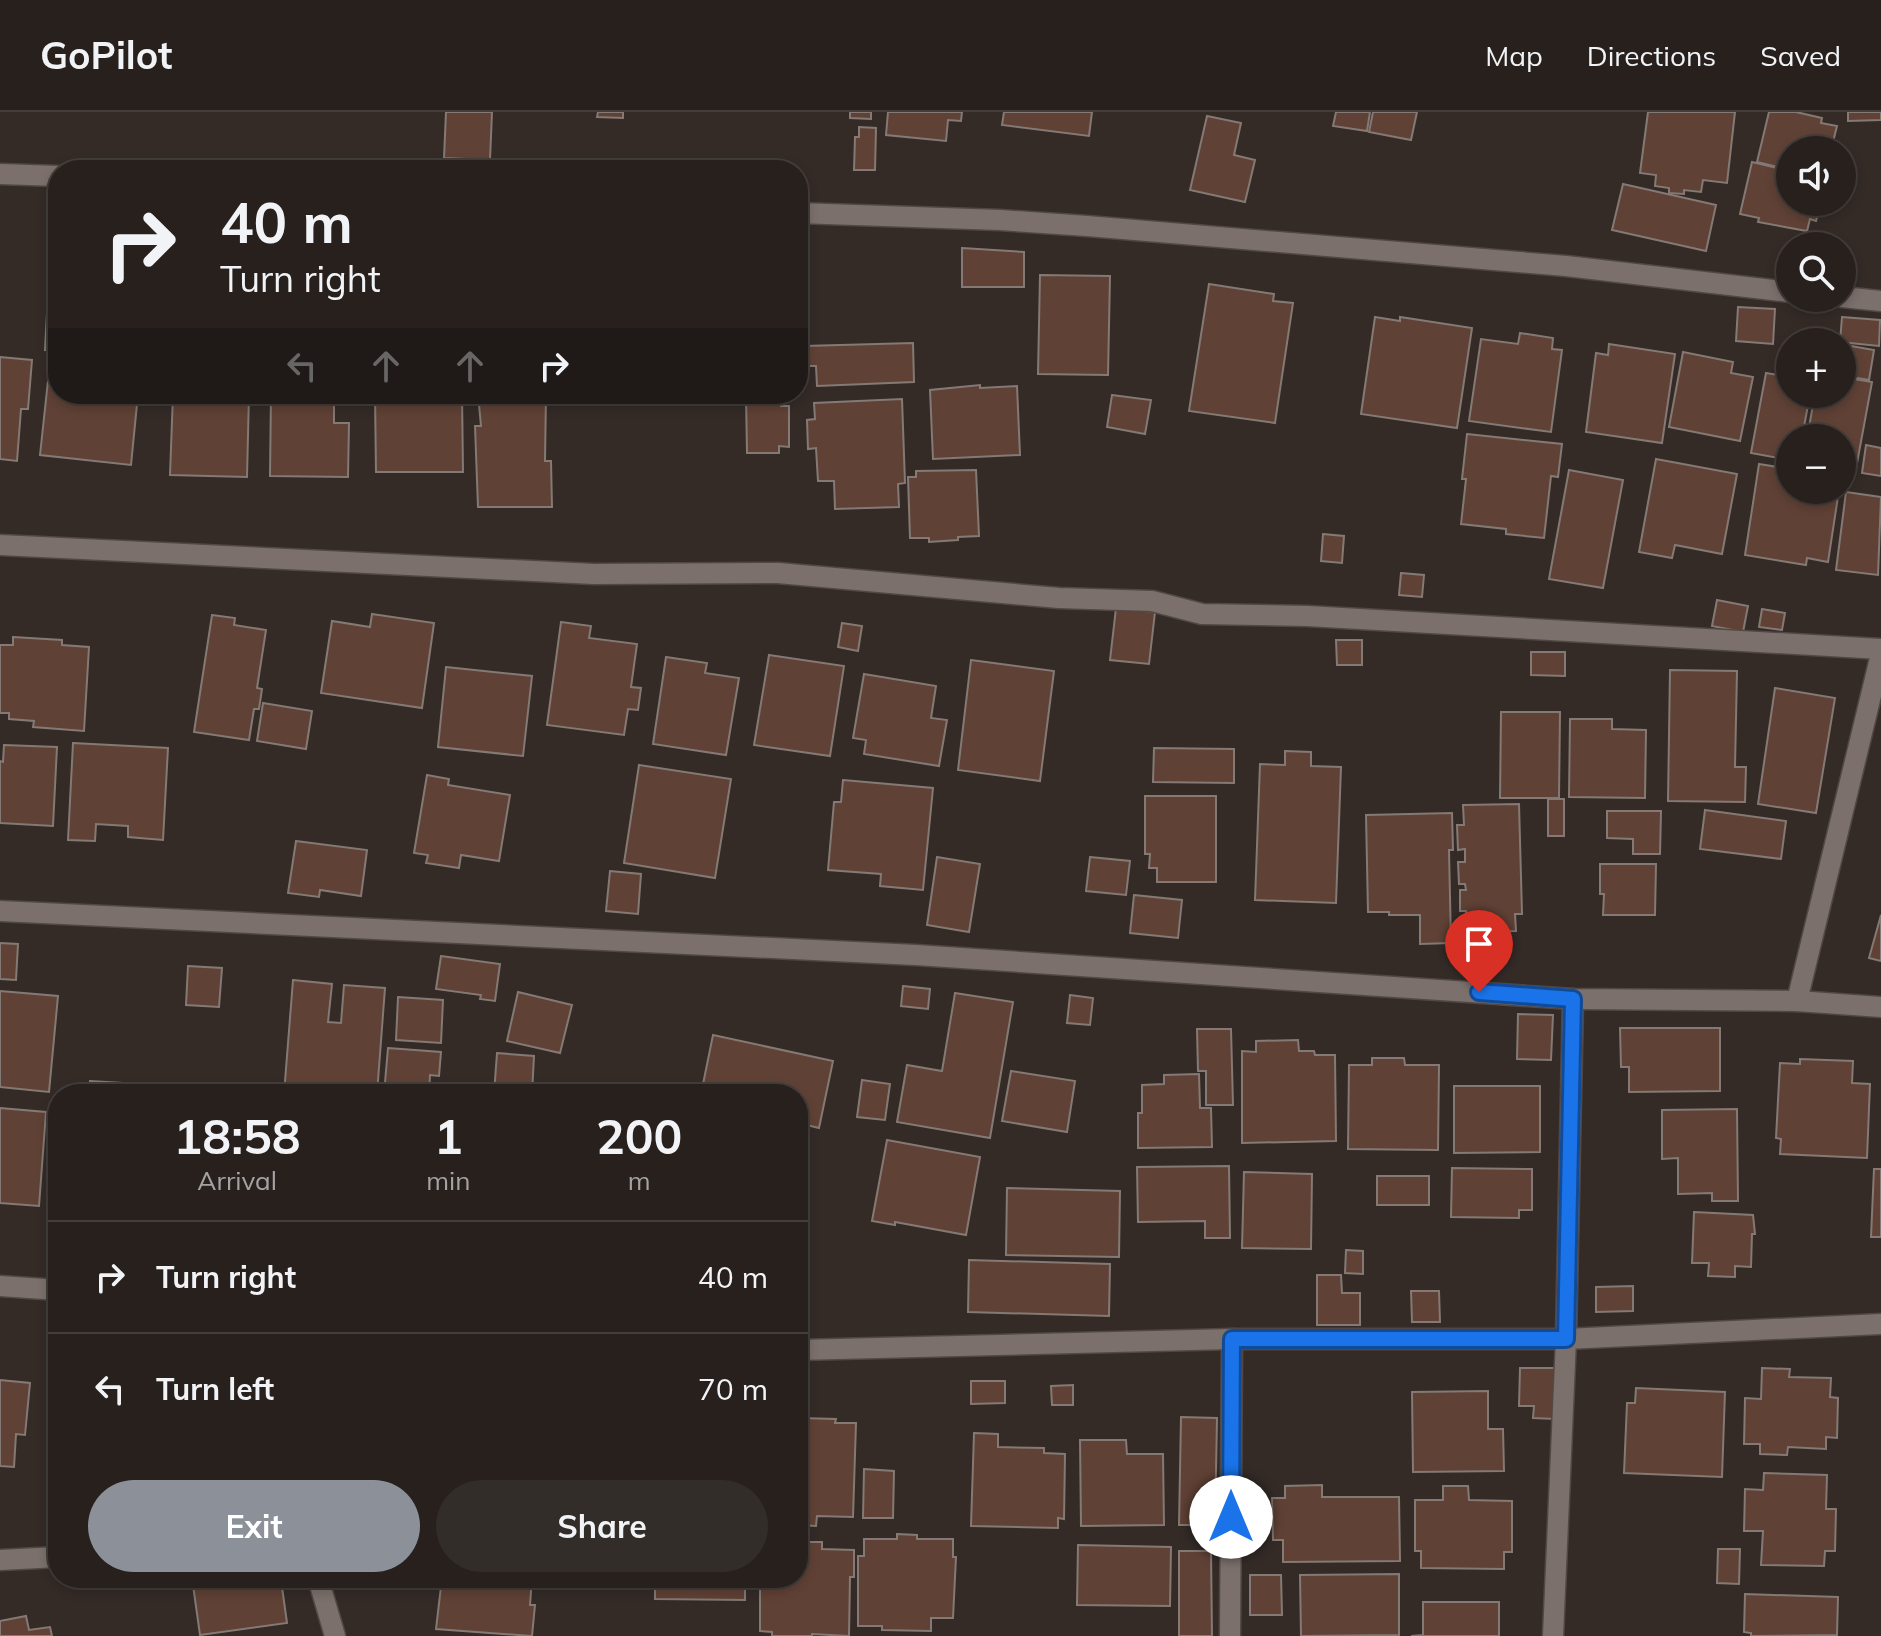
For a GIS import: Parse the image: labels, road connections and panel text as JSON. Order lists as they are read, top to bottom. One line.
{"page":{"header":"GoPilot","nav":["Map","Directions","Saved"],"map_buttons":["+","−"],"turn":["40 m","Turn right"],"eta":["18:58","Arrival","1","min","200","m"],"list":[{"name":"Turn right","value":"40 m"},{"name":"Turn left","value":"70 m"}],"buttons":["Exit","Share"]}}
